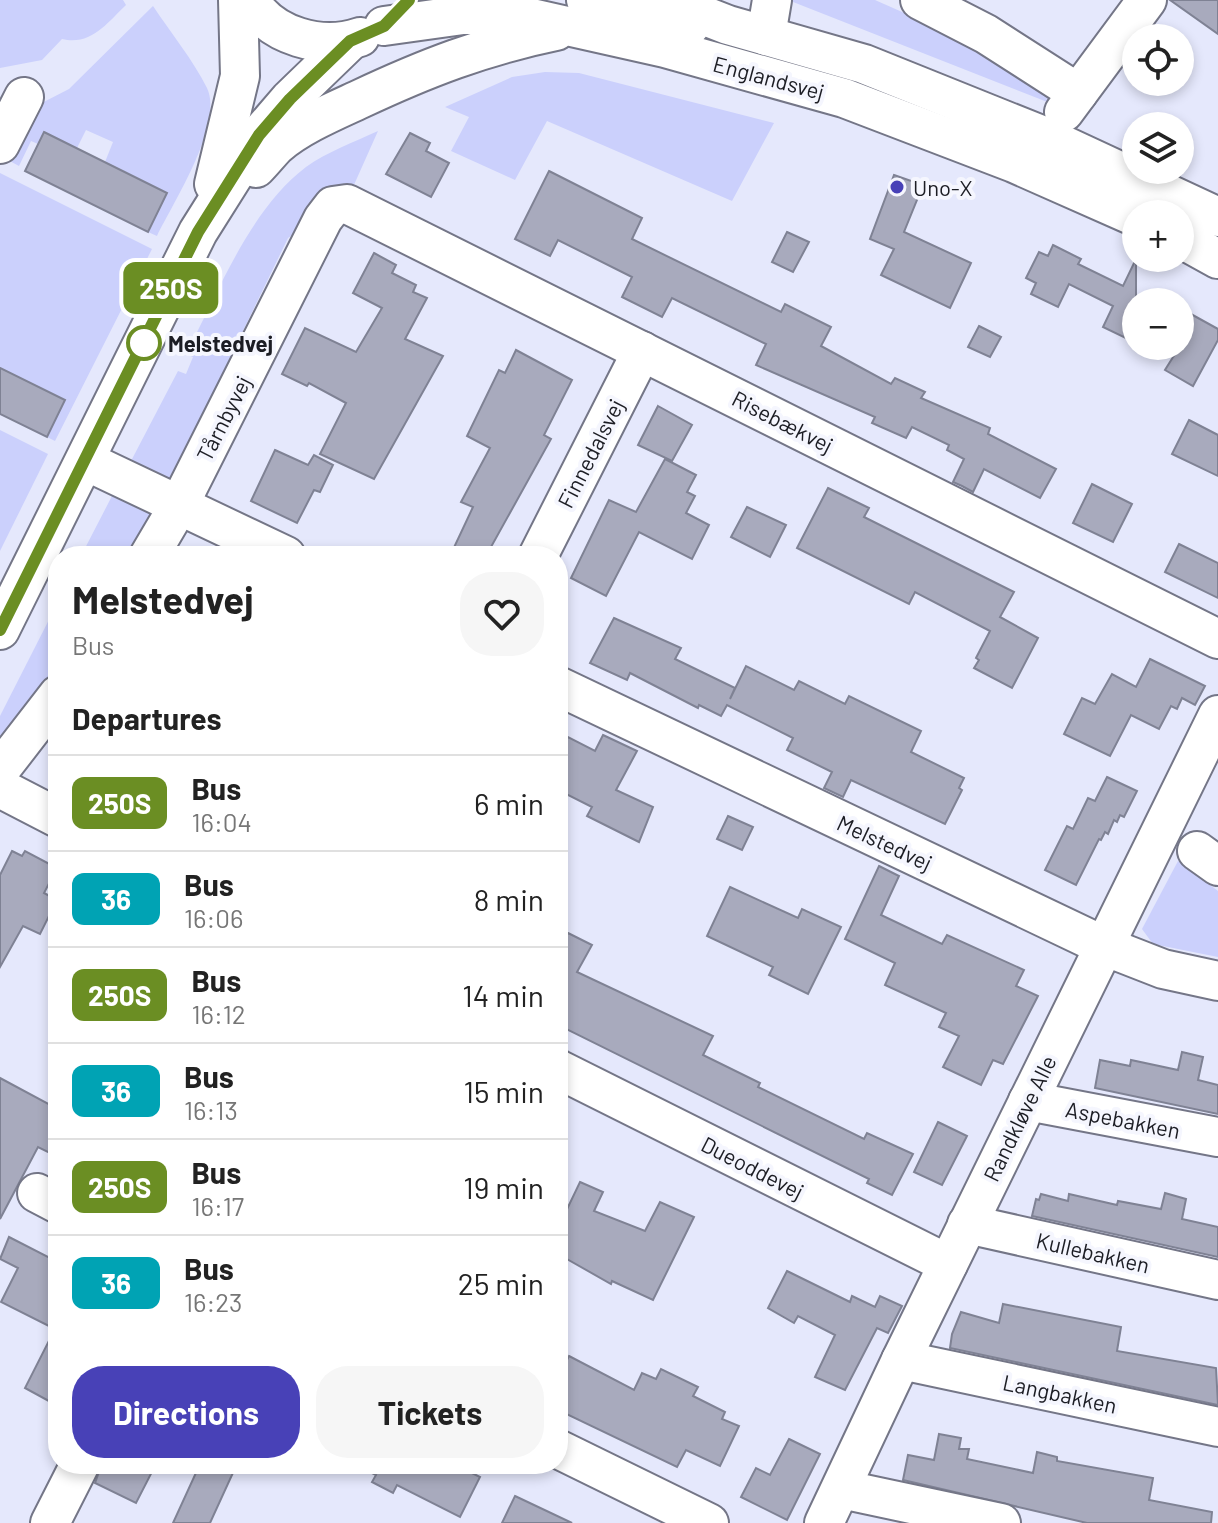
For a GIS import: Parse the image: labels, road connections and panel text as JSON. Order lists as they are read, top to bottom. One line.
{"streets":{"street":["Englandsvej","Tårnbyvej","Risebækvej","Finnedalsvej","Melstedvej","Randkløve Alle","Aspebakken","Dueoddevej","Kullebakken","Langbakken"]},"crossings":[["Tårnbyvej","Risebækvej"],["Risebækvej","Finnedalsvej"],["Melstedvej","Randkløve Alle"],["Randkløve Alle","Aspebakken"],["Randkløve Alle","Dueoddevej"],["Randkløve Alle","Kullebakken"],["Randkløve Alle","Langbakken"]],"places":["Uno-X","Melstedvej"],"lines":["bus line 250S"],"page":{"on_map":"250S","map_buttons":["+","−"],"heading":[["Melstedvej","Bus"],"Departures"],"list":[{"mark":"250S","name":"Bus","note":"16:04","value":"6 min"},{"mark":"36","name":"Bus","note":"16:06","value":"8 min"},{"mark":"250S","name":"Bus","note":"16:12","value":"14 min"},{"mark":"36","name":"Bus","note":"16:13","value":"15 min"},{"mark":"250S","name":"Bus","note":"16:17","value":"19 min"},{"mark":"36","name":"Bus","note":"16:23","value":"25 min"}],"buttons":["Directions","Tickets"]}}
